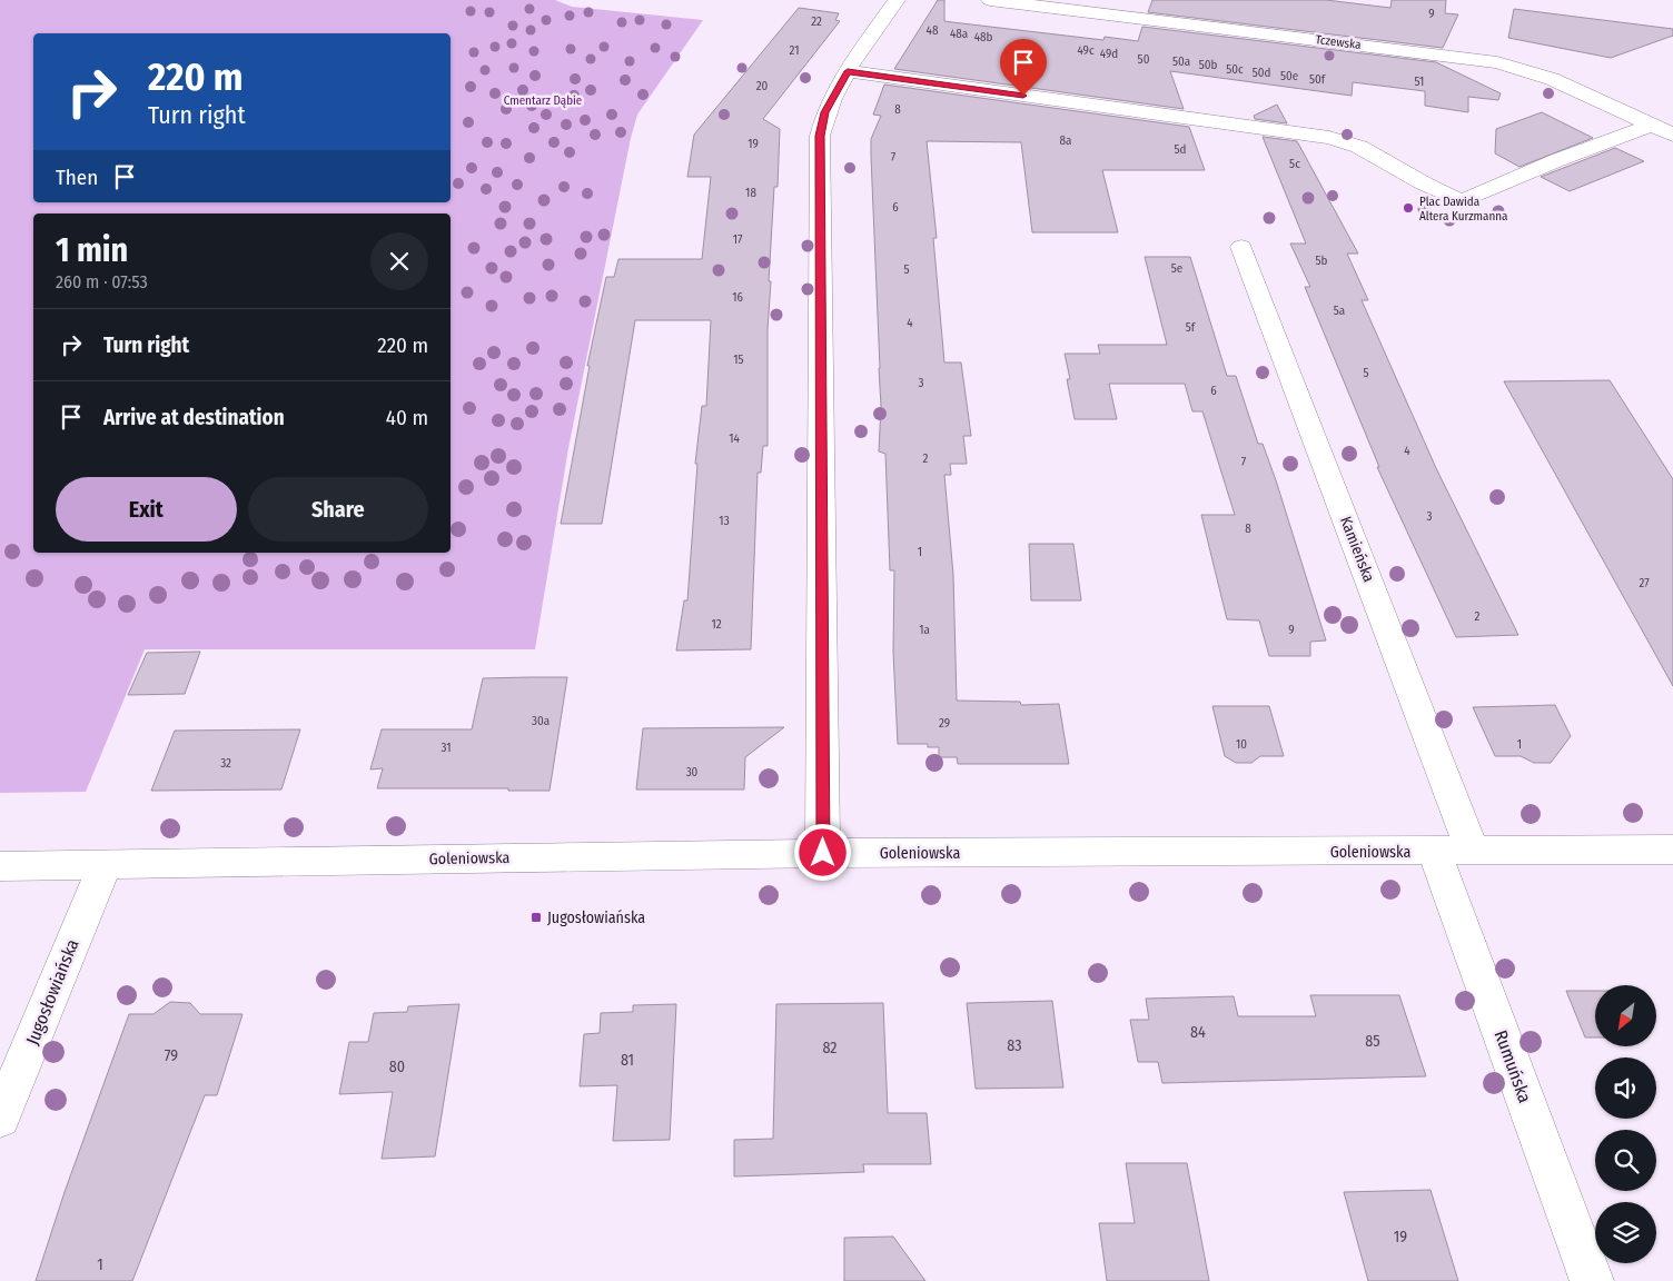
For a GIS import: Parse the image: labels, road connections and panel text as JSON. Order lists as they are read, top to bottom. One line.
{"streets":{"street":["Tczewska","Kamieńska","Goleniowska","Jugosłowiańska","Rumuńska"]},"crossings":[["Kamieńska","Goleniowska"],["Goleniowska","Jugosłowiańska"],["Goleniowska","Rumuńska"]],"parks":["Cmentarz Dąbie"],"places":{"other":["Plac Dawida Altera Kurzmanna"],"transit":["Jugosłowiańska"]},"house_numbers":["9","22","48","48a","48b","21","49c","49d","50","50a","50b","50c","50d","50e","50f","51","20","8","8a","19","5d","7","5c","18","6","17","5b","5e","5","16","5a","4","5f","15","5","3","6","14","4","2","7","3","13","8","1","27","2","12","1a","9","30a","29","10","1","31","32","30","84","85","83","82","79","81","80","19","1"],"north":"bottom left","page":{"turn":["220 m","Turn right"],"then":"Then","heading":["1 min","260 m · 07:53"],"list":[{"name":"Turn right","value":"220 m"},{"name":"Arrive at destination","value":"40 m"}],"buttons":["Exit","Share"]}}
